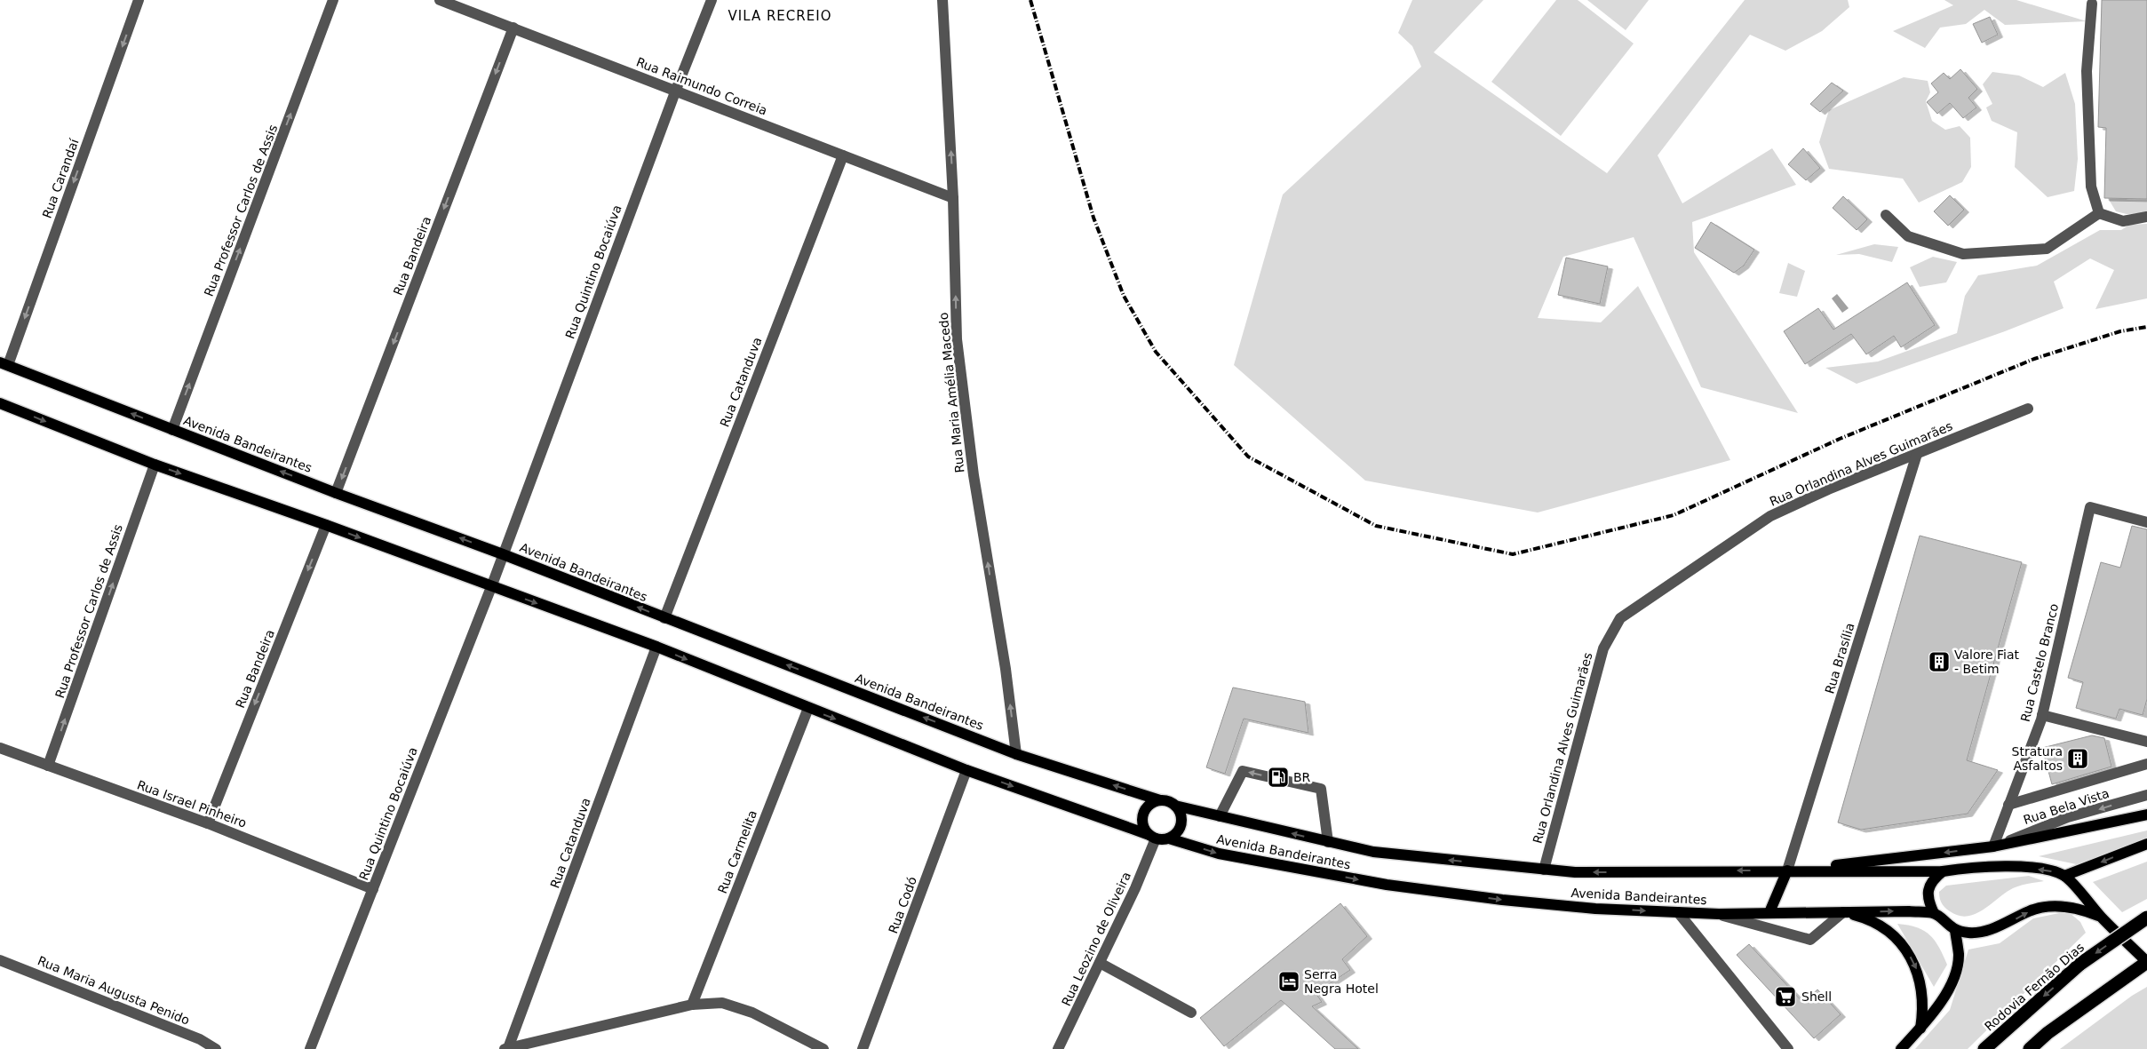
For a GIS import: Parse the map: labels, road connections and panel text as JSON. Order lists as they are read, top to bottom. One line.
{"streets":{"highway":["Rodovia Fernão Dias"],"main road":["Avenida Bandeirantes"],"street":["Rua Raimundo Correia","Rua Carandaí","Rua Professor Carlos de Assis","Rua Bandeira","Rua Quintino Bocaiúva","Rua Catanduva","Rua Maria Amélia Macedo","Rua Orlandina Alves Guimarães","Rua Brasília","Rua Castelo Branco","Rua Israel Pinheiro","Rua Bela Vista","Rua Carmelita","Rua Codó","Rua Leozino de Oliveira","Rua Maria Augusta Penido"]},"crossings":[["Rua Raimundo Correia","Rua Bandeira"],["Rua Raimundo Correia","Rua Quintino Bocaiúva"],["Rua Raimundo Correia","Rua Catanduva"],["Rua Raimundo Correia","Rua Maria Amélia Macedo"],["Rua Carandaí","Avenida Bandeirantes"],["Rua Professor Carlos de Assis","Avenida Bandeirantes"],["Rua Professor Carlos de Assis","Rua Israel Pinheiro"],["Rua Bandeira","Avenida Bandeirantes"],["Rua Bandeira","Rua Israel Pinheiro"],["Rua Quintino Bocaiúva","Avenida Bandeirantes"],["Rua Quintino Bocaiúva","Rua Israel Pinheiro"],["Rua Catanduva","Avenida Bandeirantes"],["Rua Maria Amélia Macedo","Avenida Bandeirantes"],["Avenida Bandeirantes","Rua Orlandina Alves Guimarães"],["Avenida Bandeirantes","Rua Brasília"],["Avenida Bandeirantes","Rua Leozino de Oliveira"],["Rua Orlandina Alves Guimarães","Rua Brasília"],["Rua Castelo Branco","Rua Bela Vista"]],"one_way":["Rua Carandaí","Rua Professor Carlos de Assis","Rua Bandeira","Rua Maria Amélia Macedo"],"districts":["VILA RECREIO"],"places":{"building":["Valore Fiat - Betim","Stratura Asfaltos"],"fuel station":["BR"],"hotel":["Serra Negra Hotel"],"supermarket":["Shell"]}}
